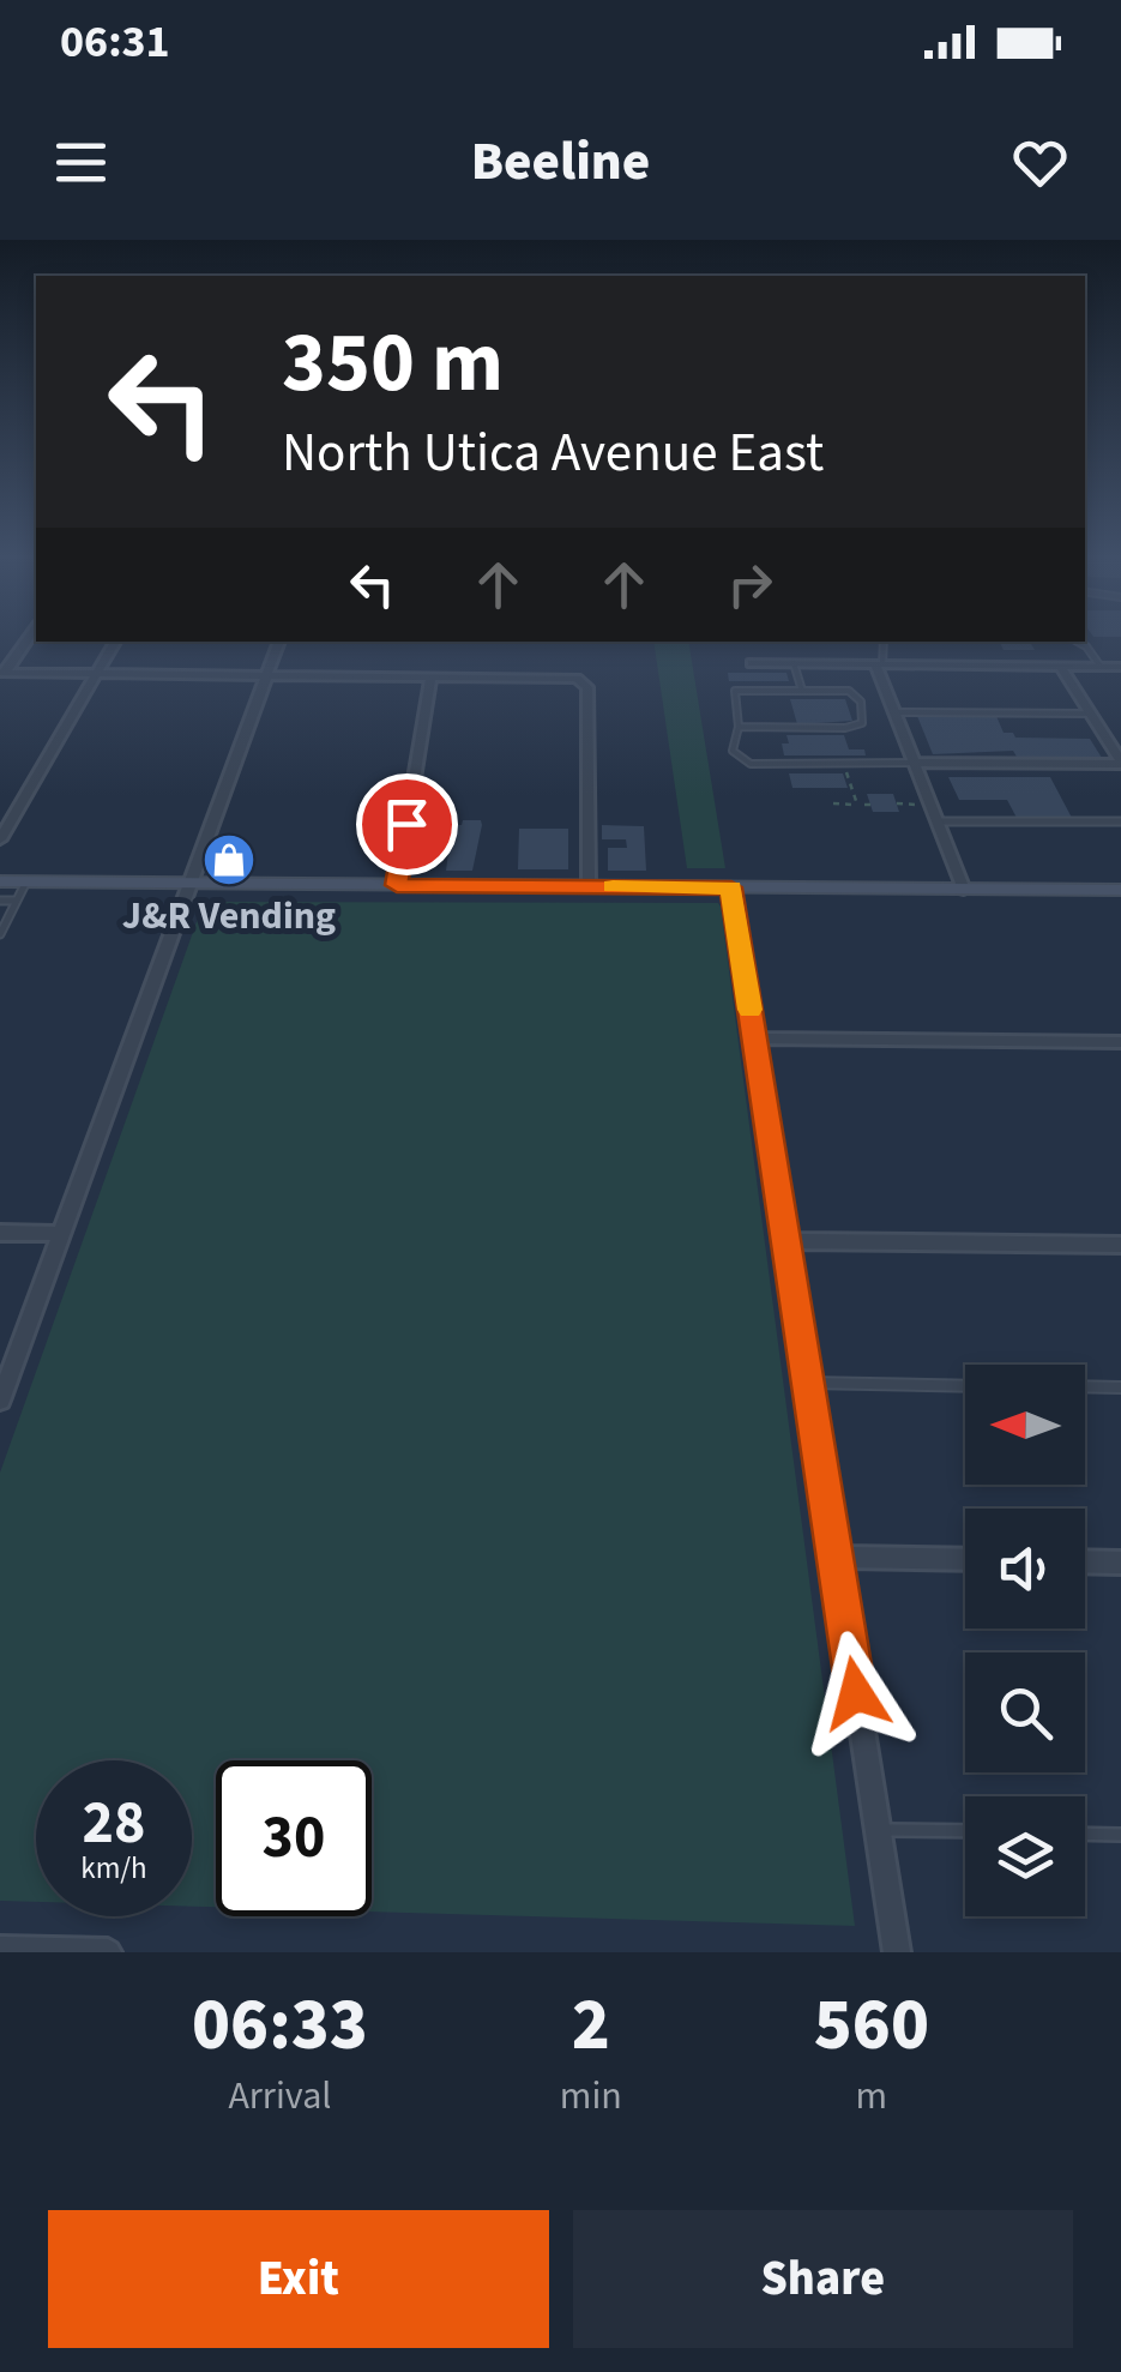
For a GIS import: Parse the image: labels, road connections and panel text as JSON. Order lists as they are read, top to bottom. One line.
{"places":{"shop":["J&R Vending"]},"north":"left","page":{"status":"06:31","header":"Beeline","turn":["350 m","North Utica Avenue East"],"speed":"28 km/h","limit":"30","eta":["06:33","Arrival","2","min","560","m"],"buttons":["Exit","Share"]}}
